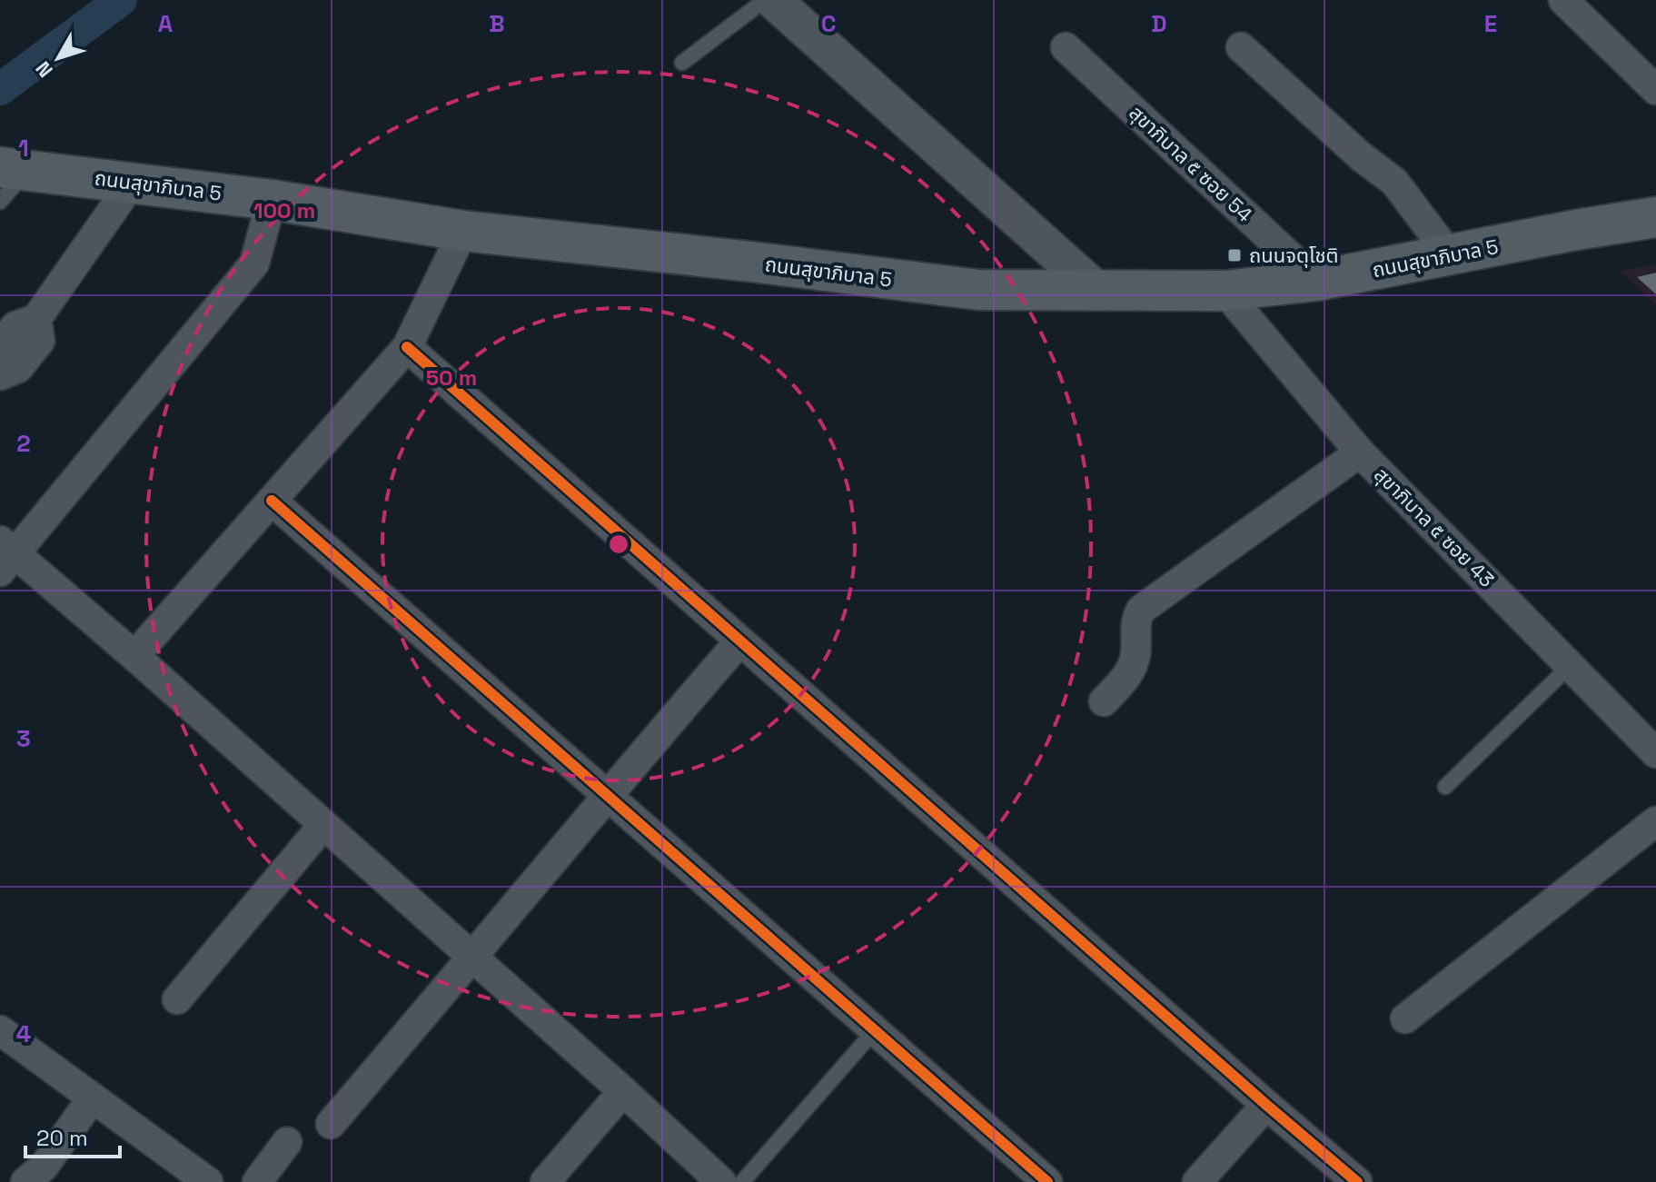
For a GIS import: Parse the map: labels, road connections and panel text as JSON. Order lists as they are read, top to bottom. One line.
{"streets":{"main road":["ถนนสุขาภิบาล 5"],"street":["สุขาภิบาล ๕ ซอย 54","สุขาภิบาล ๕ ซอย 43"]},"crossings":[["สุขาภิบาล ๕ ซอย 54","ถนนสุขาภิบาล 5"],["ถนนสุขาภิบาล 5","สุขาภิบาล ๕ ซอย 43"]],"places":{"transit":["ถนนจตุโชติ"]},"scale_bar":"20 m","north":"bottom left","grid":{"columns":["A","B","C","D","E"],"rows":["1","2","3","4"]},"rings":["100 m","50 m"]}
